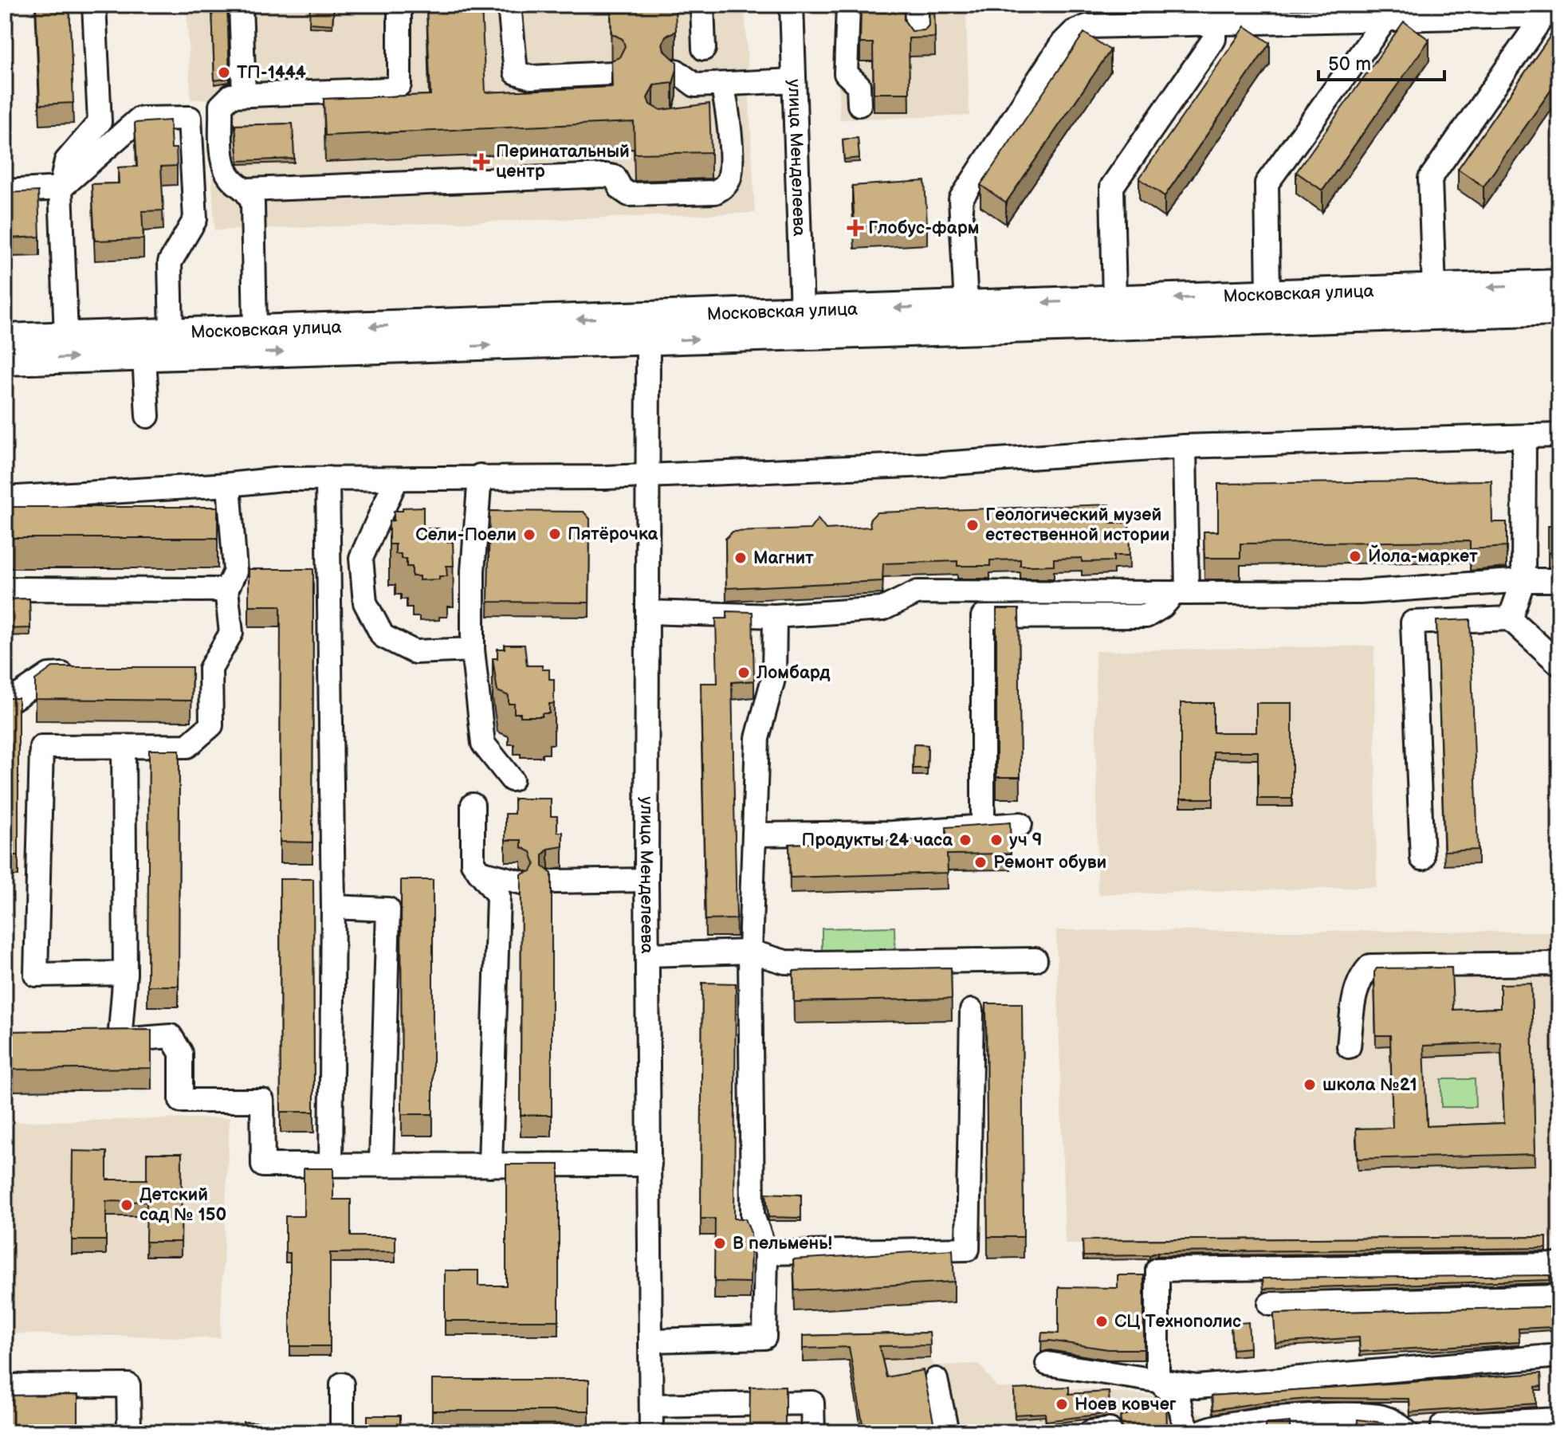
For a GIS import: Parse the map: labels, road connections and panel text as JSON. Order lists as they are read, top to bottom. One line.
{"streets":{"main road":["Московская улица"],"street":["улица Менделеева"]},"crossings":[["улица Менделеева","Московская улица"]],"places":{"other":["ТП-1444","Геологический музей естественной истории","Пятёрочка","Сели-Поели","Йола-маркет","Магнит","Ломбард","Продукты 24 часа","уч 9","Ремонт обуви","школа №21","Детский сад № 150","В пельмень!","СЦ Технополис","Ноев ковчег"],"health":["Перинатальный центр","Глобус-фарм"]},"scale_bar":"50 m"}
